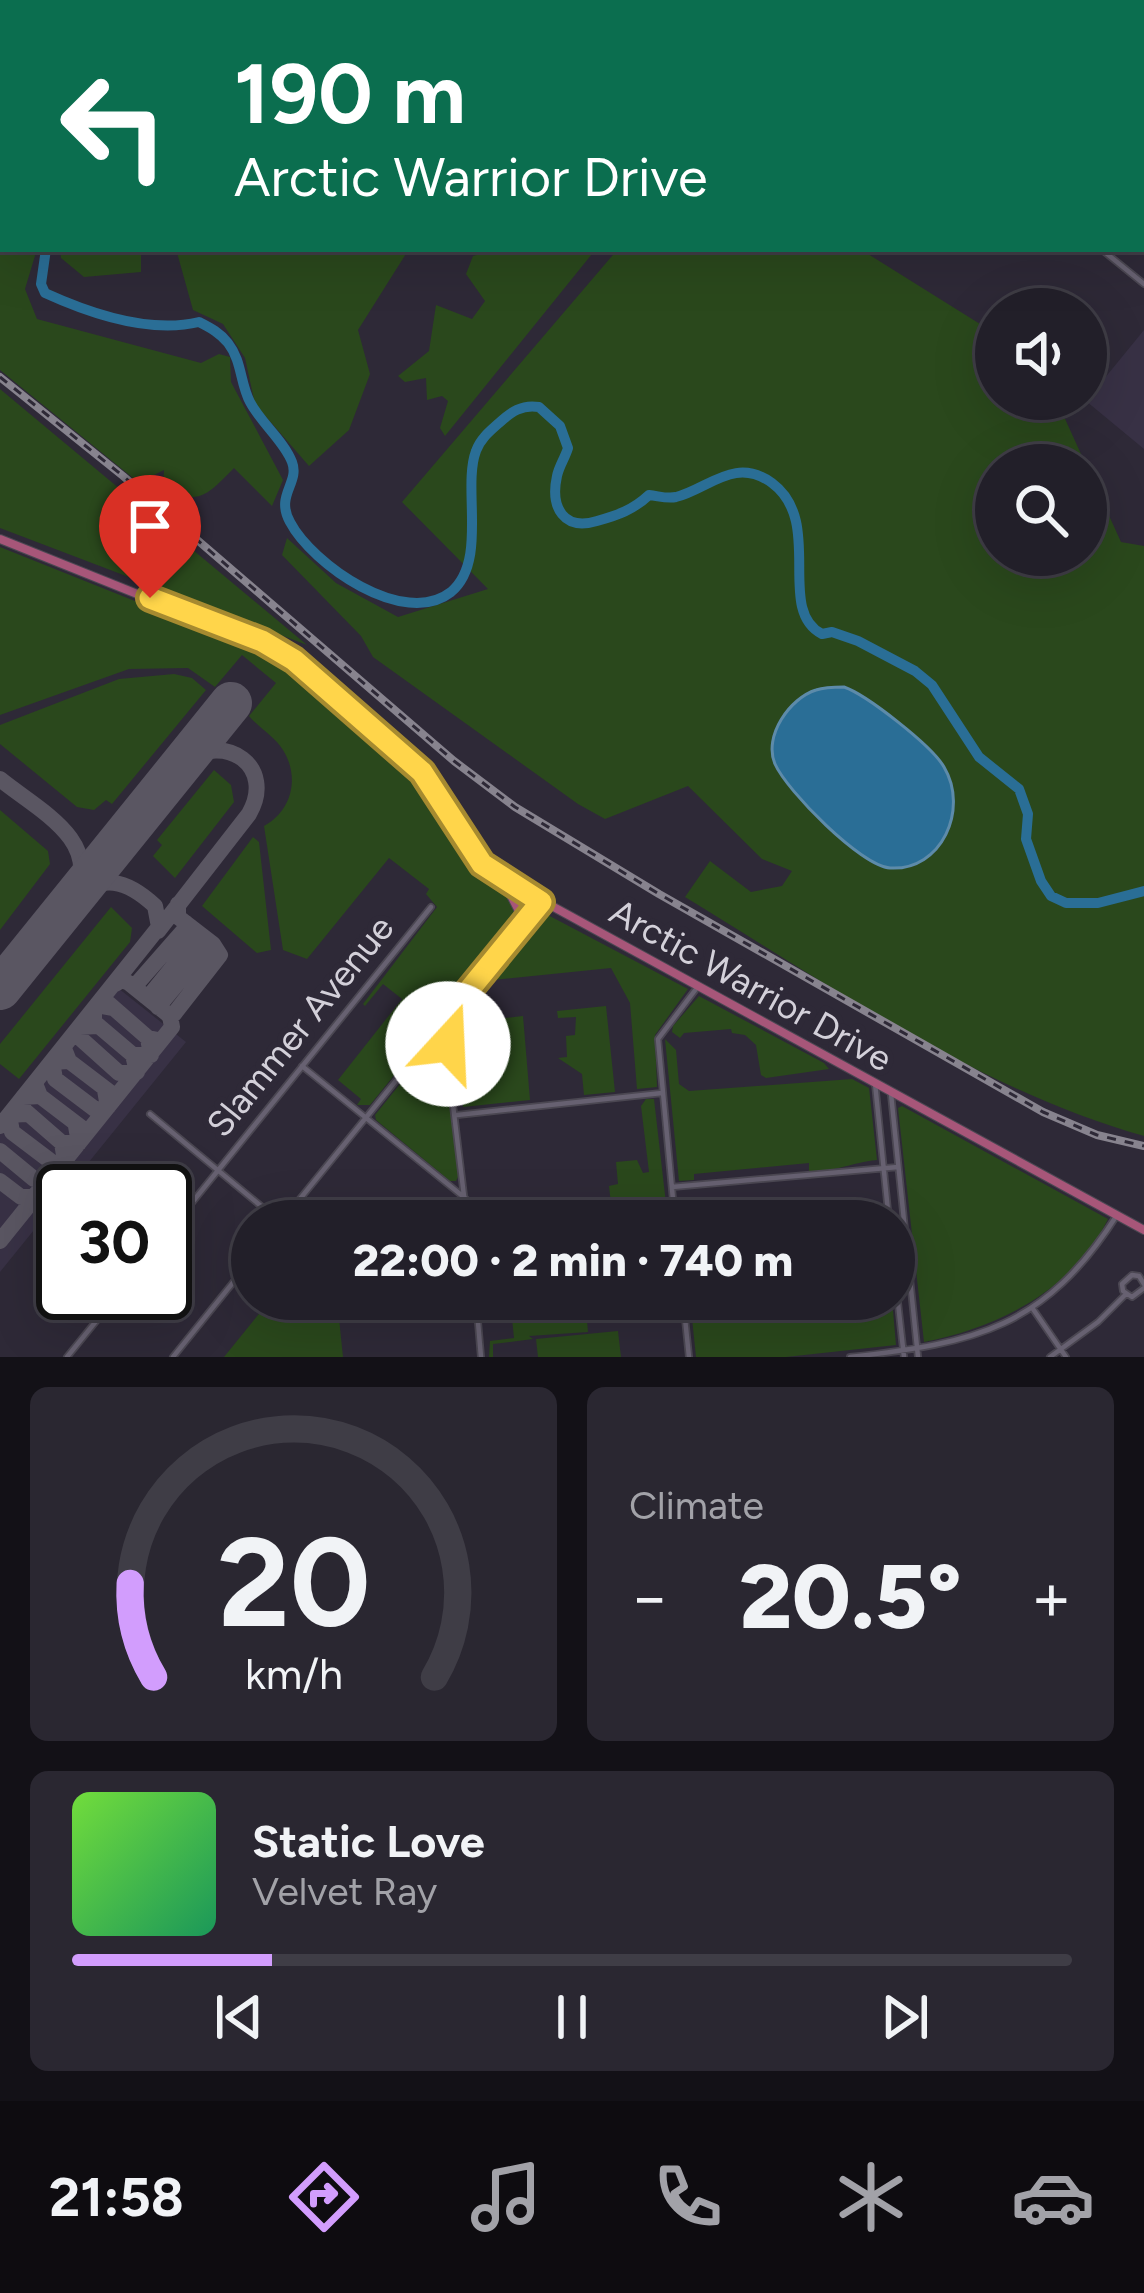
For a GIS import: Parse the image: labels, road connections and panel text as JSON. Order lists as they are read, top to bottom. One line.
{"streets":{"main road":["Arctic Warrior Drive"],"street":["Slammer Avenue"]},"page":{"turn":["190 m","Arctic Warrior Drive"],"limit":"30","trip":"22:00 · 2 min · 740 m","tile":"Climate","heat":["−","20.5°","+"],"song":["Static Love","Velvet Ray"],"tabs":"21:58","gauge":["20","km/h"]}}
